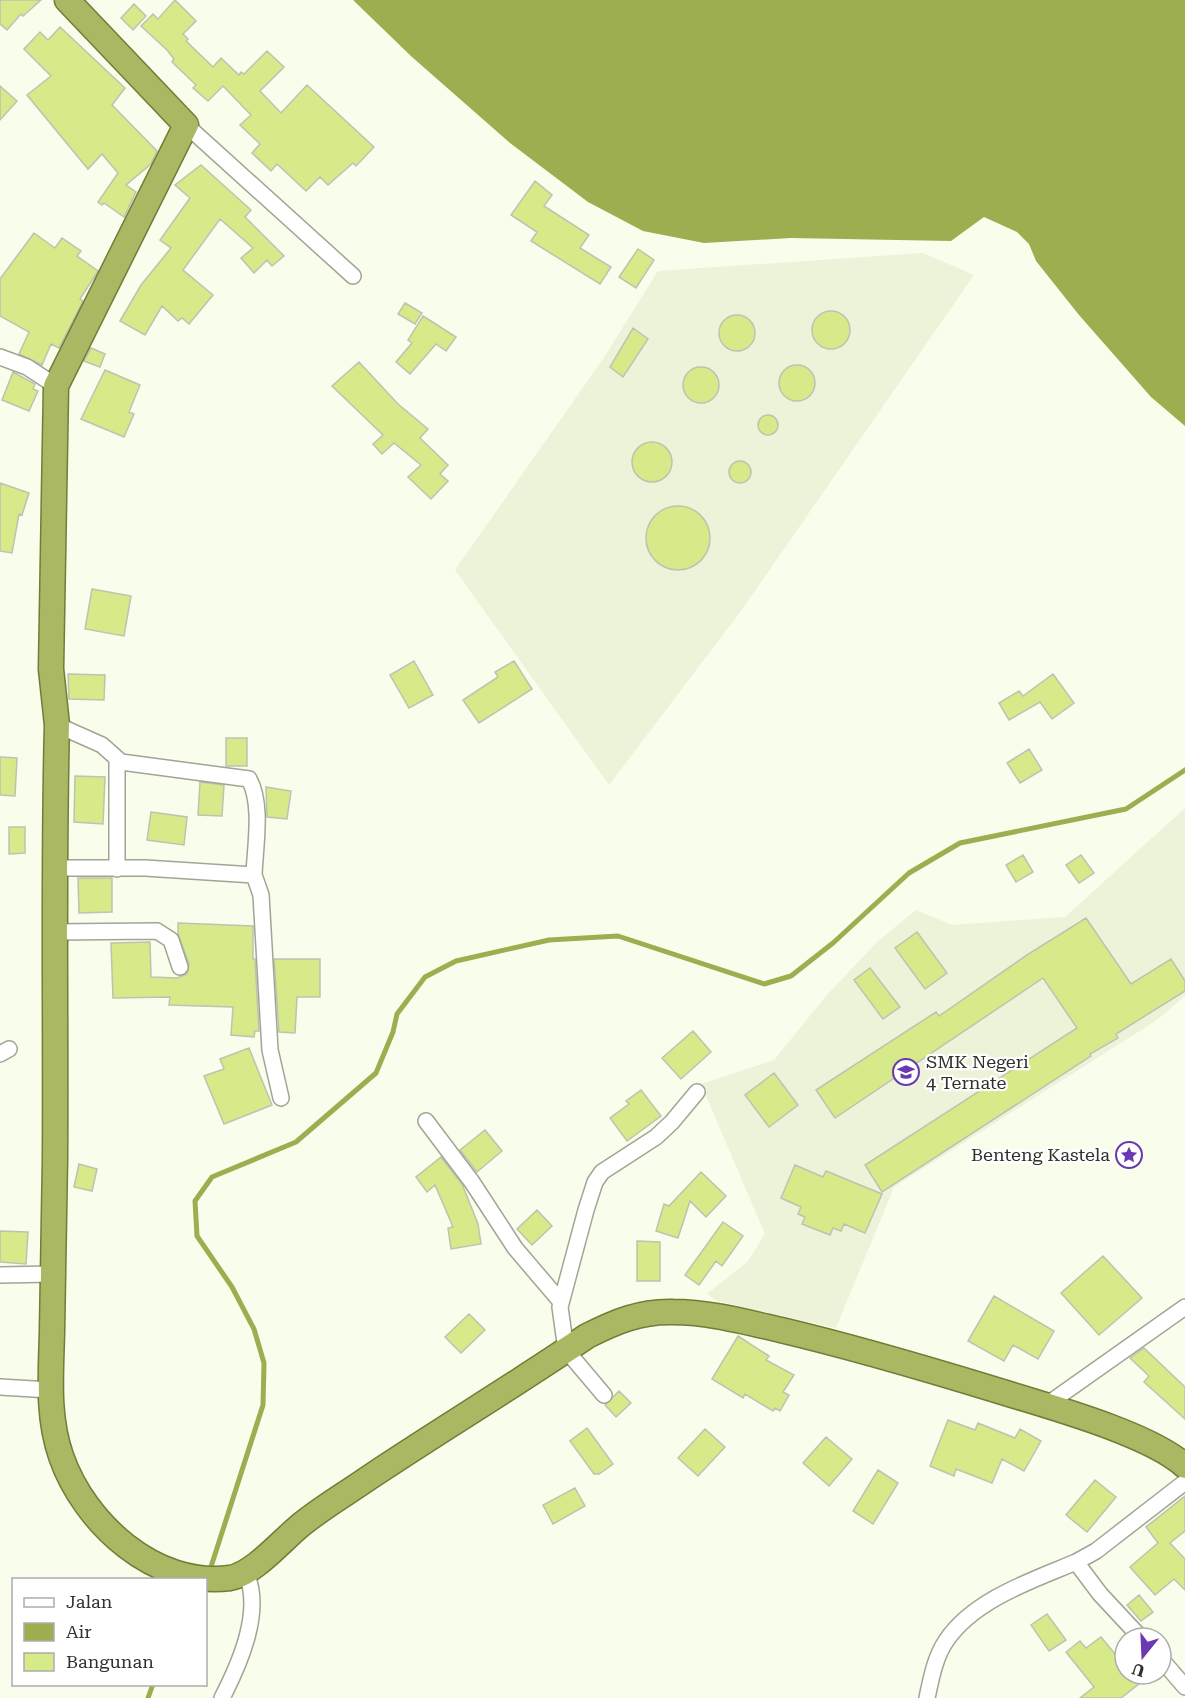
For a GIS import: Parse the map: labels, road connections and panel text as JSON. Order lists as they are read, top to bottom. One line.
{"places":{"school or university":["SMK Negeri 4 Ternate"],"place":["Benteng Kastela"]},"legend":["Jalan","Air","Bangunan"],"north":"bottom"}
